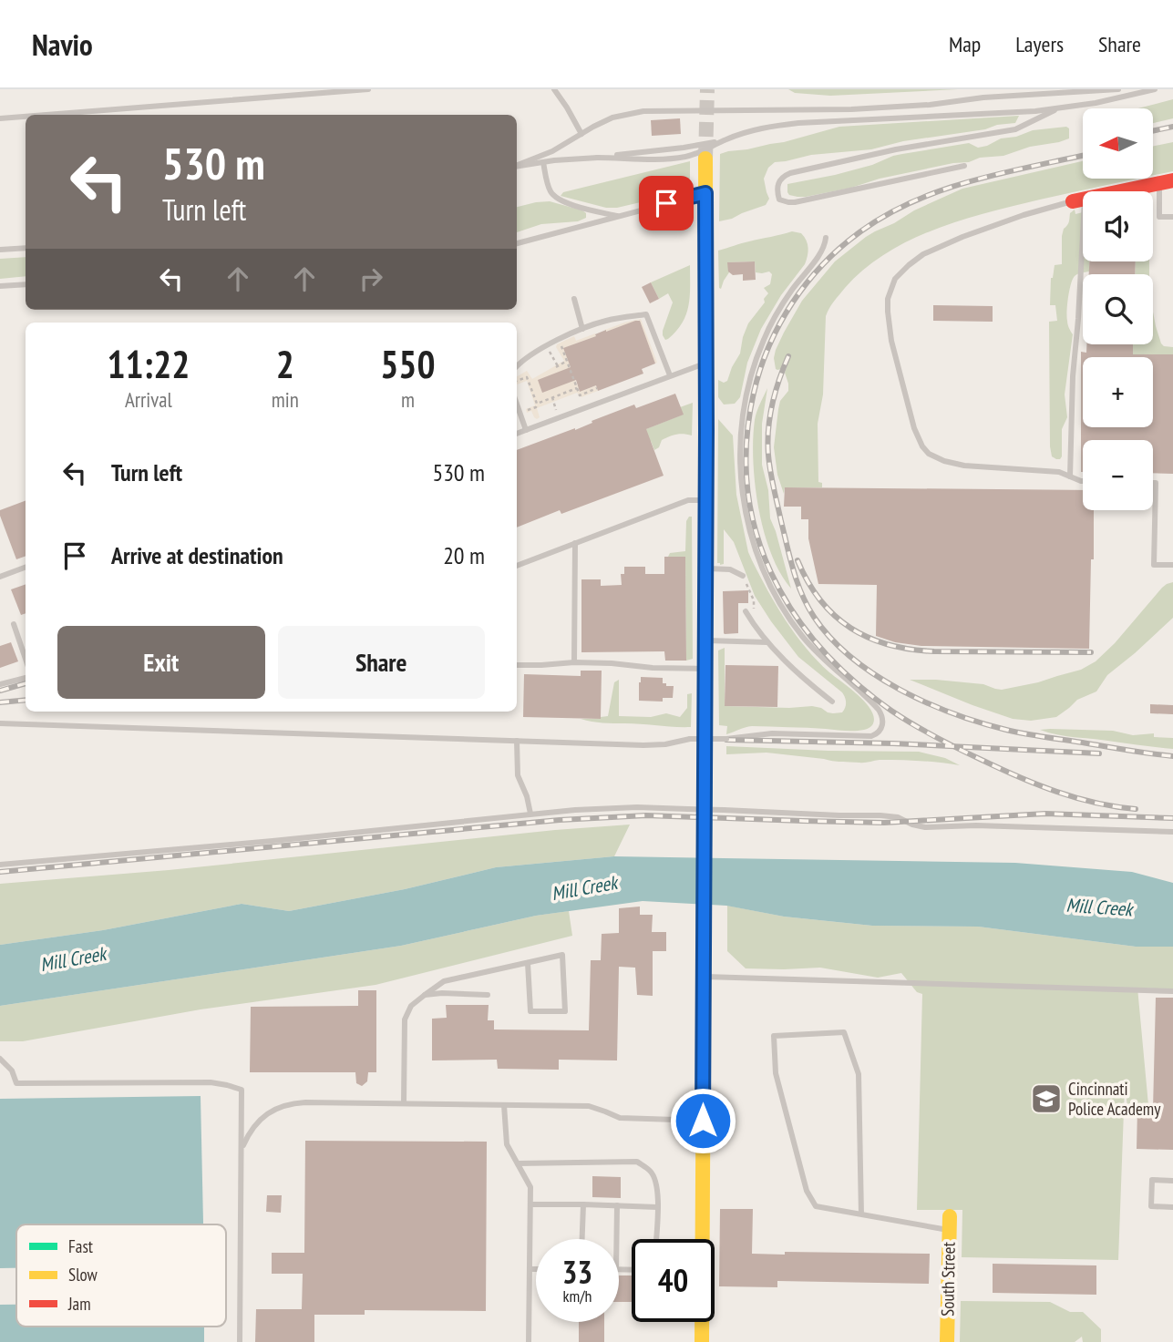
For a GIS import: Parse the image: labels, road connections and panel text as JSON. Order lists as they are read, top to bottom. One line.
{"streets":{"street":["South Street"]},"water":["Mill Creek"],"places":{"school or university":["Cincinnati Police Academy"]},"legend":["Fast","Slow","Jam"],"north":"left","page":{"header":"Navio","nav":["Map","Layers","Share"],"map_buttons":["+","−"],"turn":["530 m","Turn left"],"eta":["11:22","Arrival","2","min","550","m"],"list":[{"name":"Turn left","value":"530 m"},{"name":"Arrive at destination","value":"20 m"}],"buttons":["Exit","Share"],"speed":"33 km/h","limit":"40"}}
